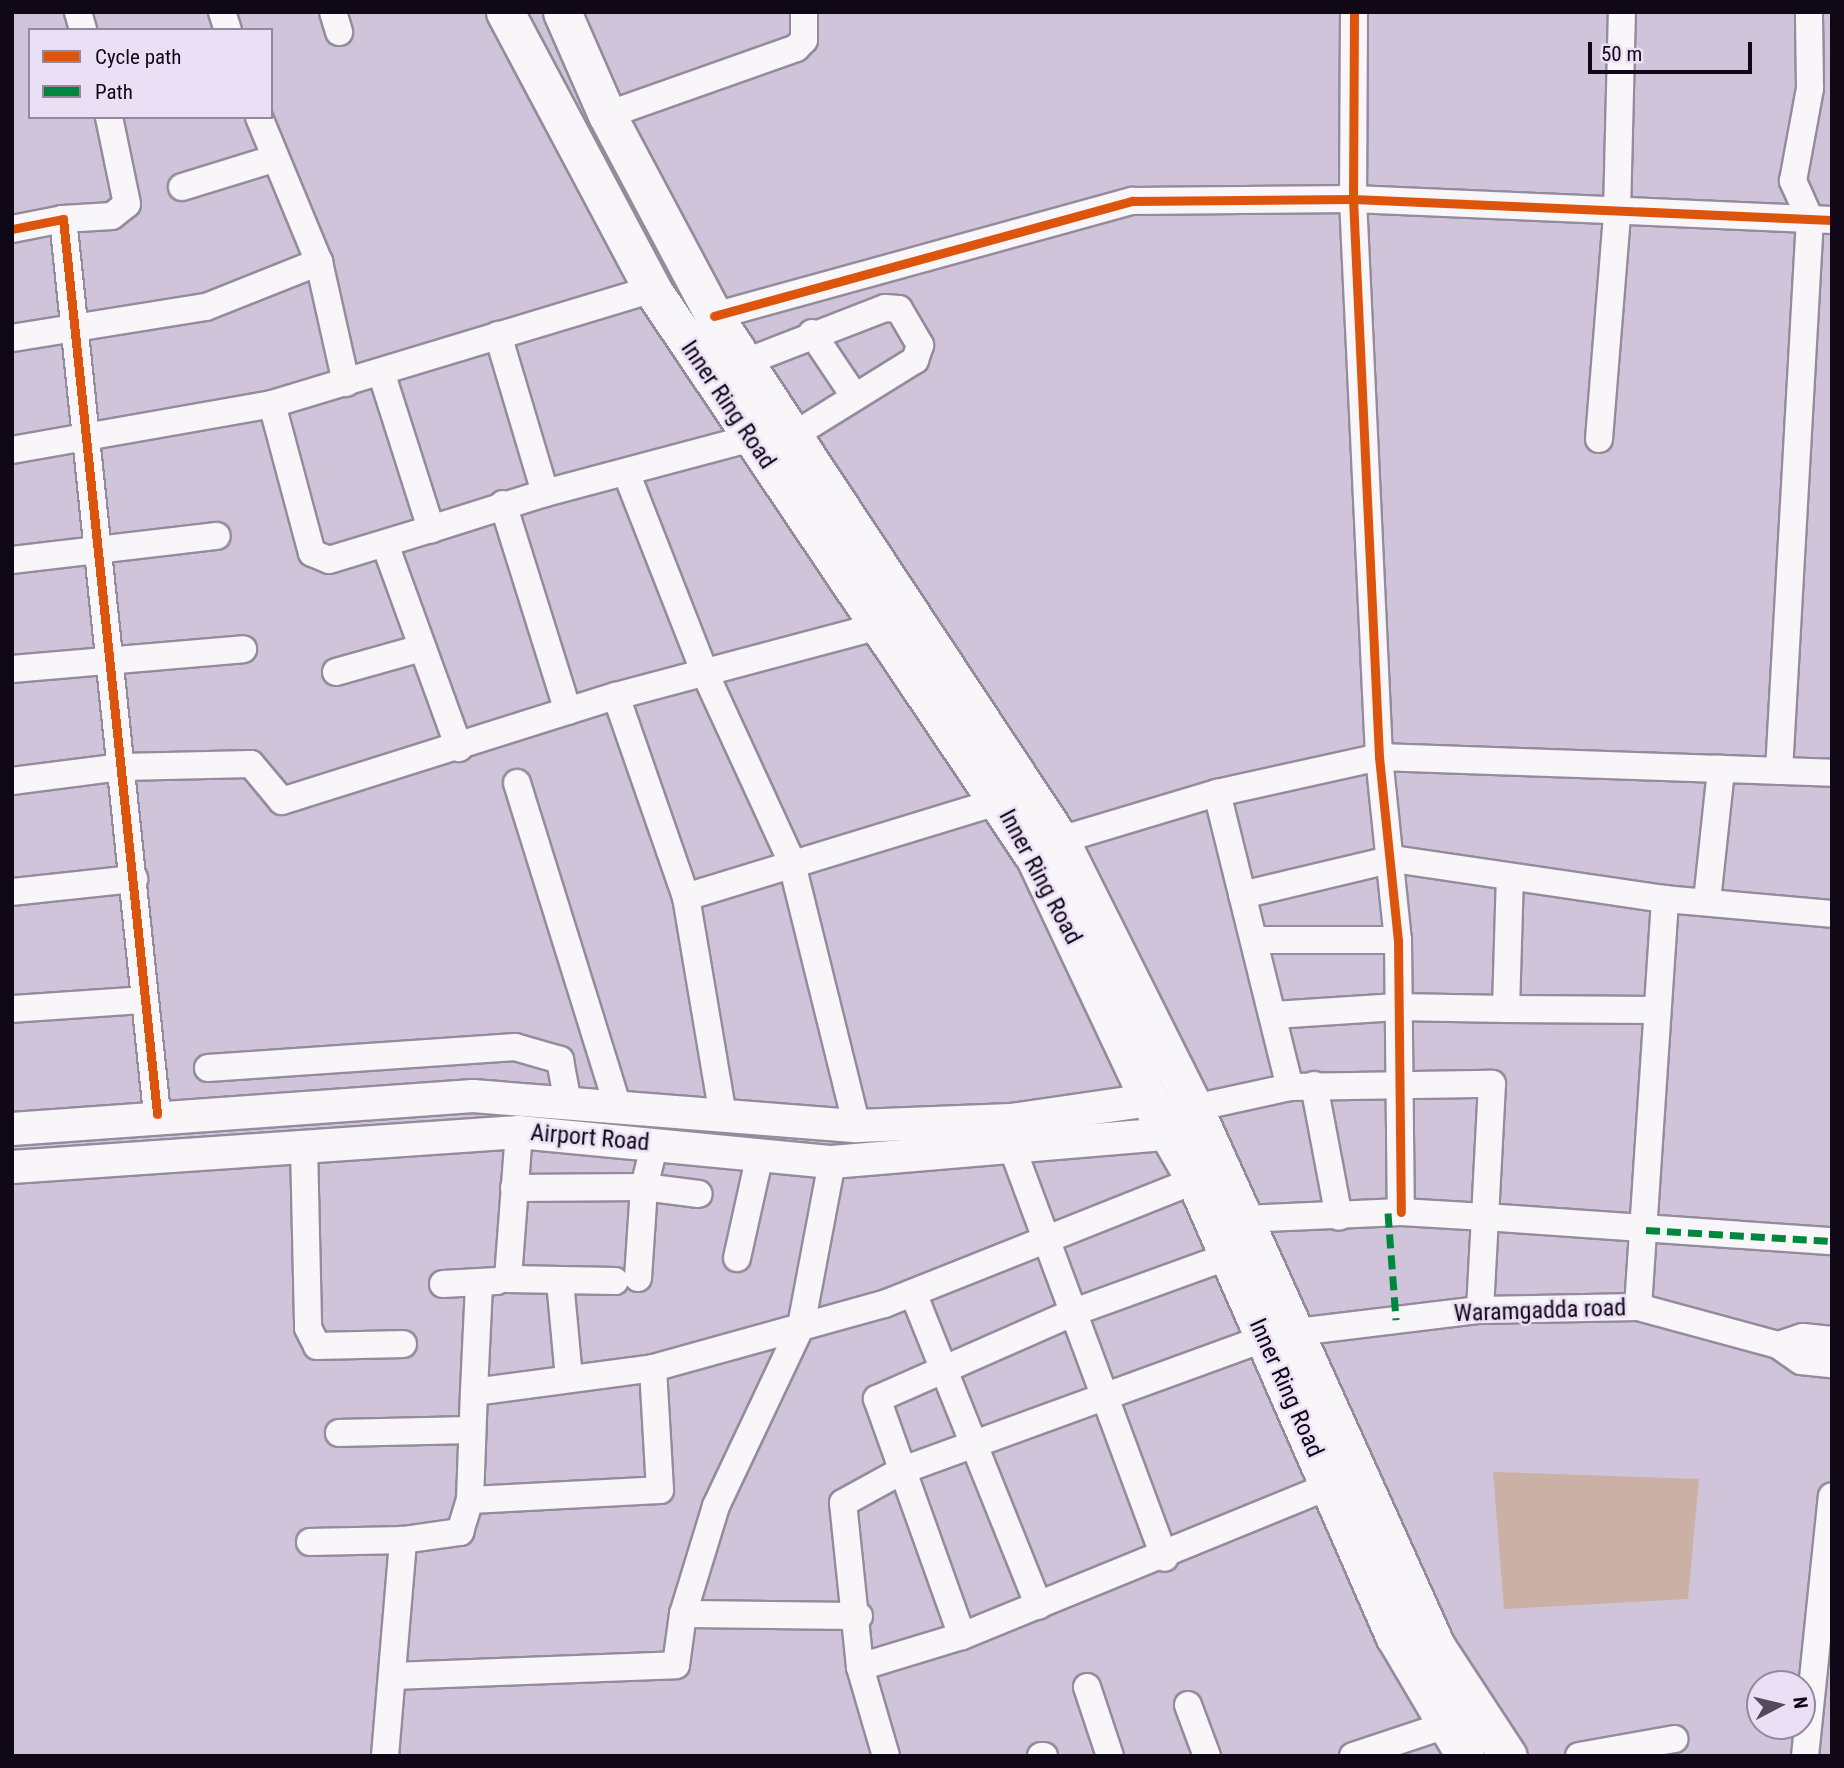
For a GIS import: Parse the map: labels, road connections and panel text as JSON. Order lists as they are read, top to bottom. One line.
{"streets":{"highway":["Inner Ring Road"],"main road":["Airport Road"],"street":["Waramgadda road"]},"crossings":[["Inner Ring Road","Airport Road"],["Inner Ring Road","Waramgadda road"]],"legend":["Cycle path","Path"],"scale_bar":"50 m","north":"right"}
